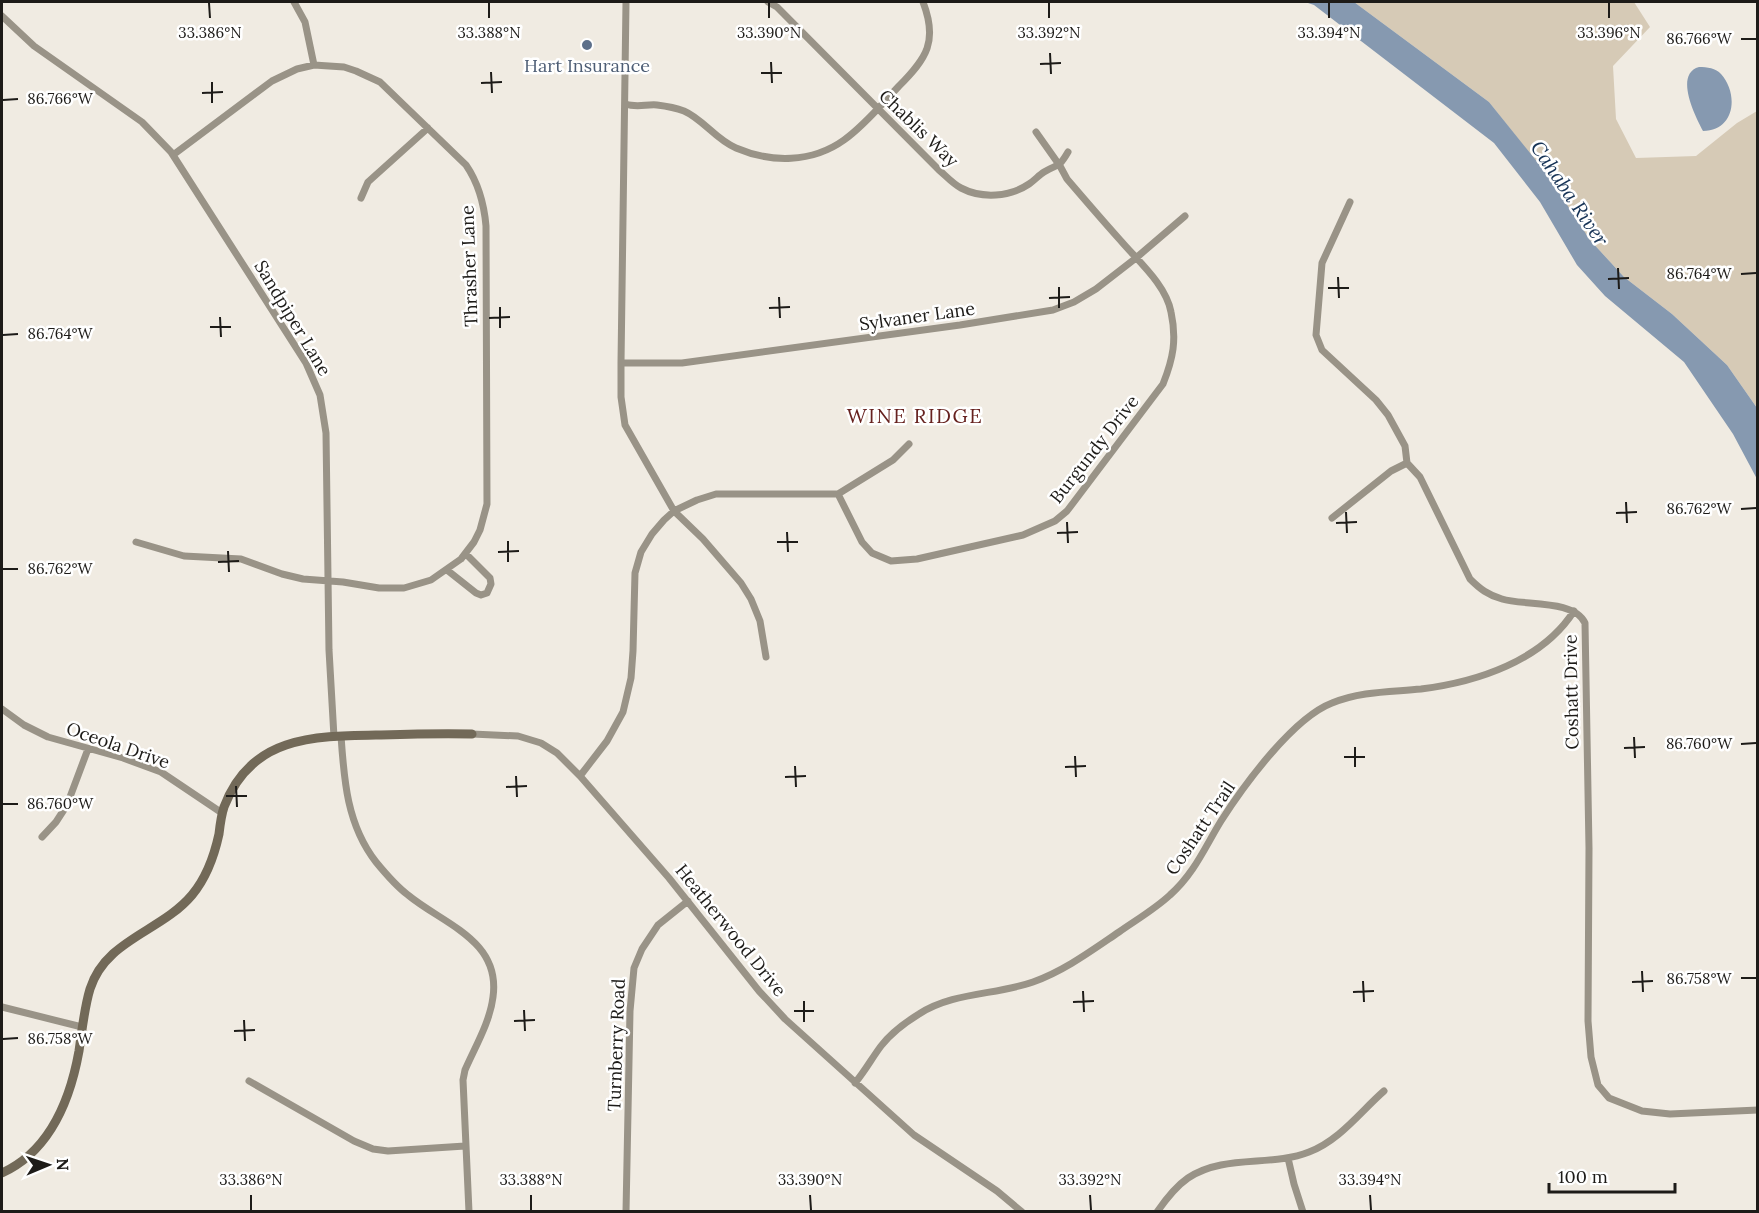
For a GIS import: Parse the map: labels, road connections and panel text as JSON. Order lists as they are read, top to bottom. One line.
{"streets":{"street":["Chablis Way","Thrasher Lane","Sylvaner Lane","Sandpiper Lane","Burgundy Drive","Coshatt Drive","Oceola Drive","Coshatt Trail","Heatherwood Drive","Turnberry Road"]},"crossings":[["Chablis Way","Burgundy Drive"],["Thrasher Lane","Sandpiper Lane"],["Sylvaner Lane","Burgundy Drive"],["Coshatt Drive","Coshatt Trail"],["Coshatt Trail","Heatherwood Drive"],["Heatherwood Drive","Turnberry Road"]],"districts":["WINE RIDGE"],"water":["Cahaba River"],"places":["Hart Insurance"],"scale_bar":"100 m","north":"right","coordinates":["33.386°N","33.388°N","33.390°N","33.392°N","33.394°N","33.396°N","86.766°W","86.764°W","86.762°W","86.760°W","86.758°W"]}
